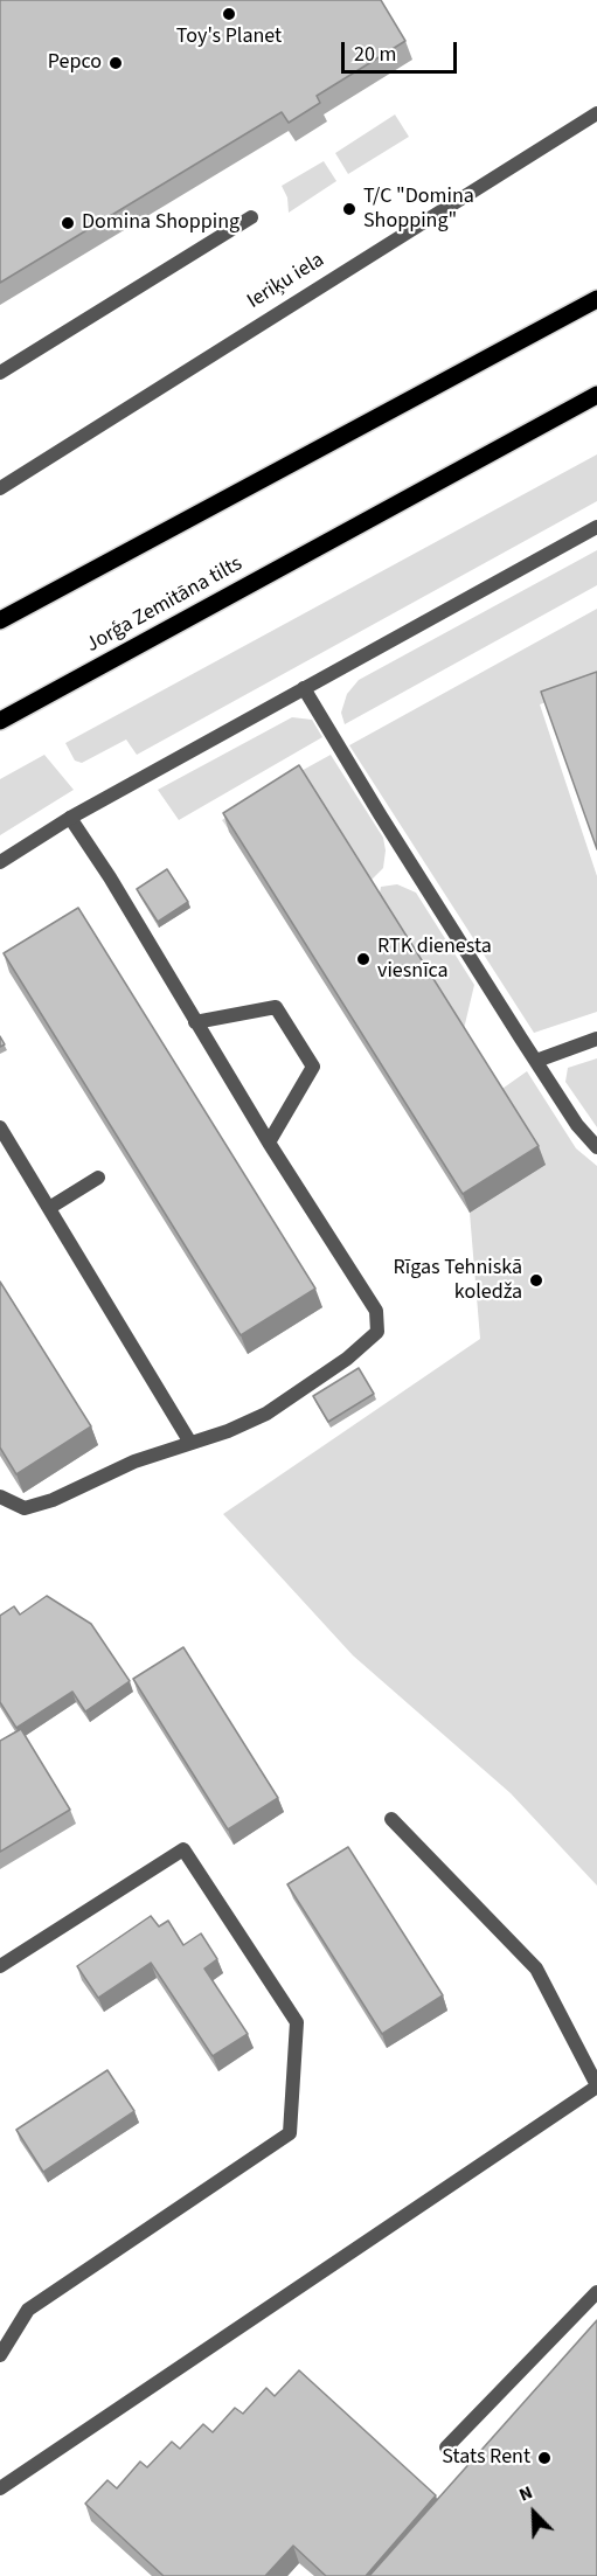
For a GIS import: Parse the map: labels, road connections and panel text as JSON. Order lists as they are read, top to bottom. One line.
{"streets":{"main road":["Jorģa Zemitāna tilts"],"street":["Ieriķu iela"]},"places":["Toy's Planet","Pepco","T/C \"Domina Shopping\"","Domina Shopping","RTK dienesta viesnīca","Rīgas Tehniskā koledža","Stats Rent"],"scale_bar":"20 m","north":"top left"}
